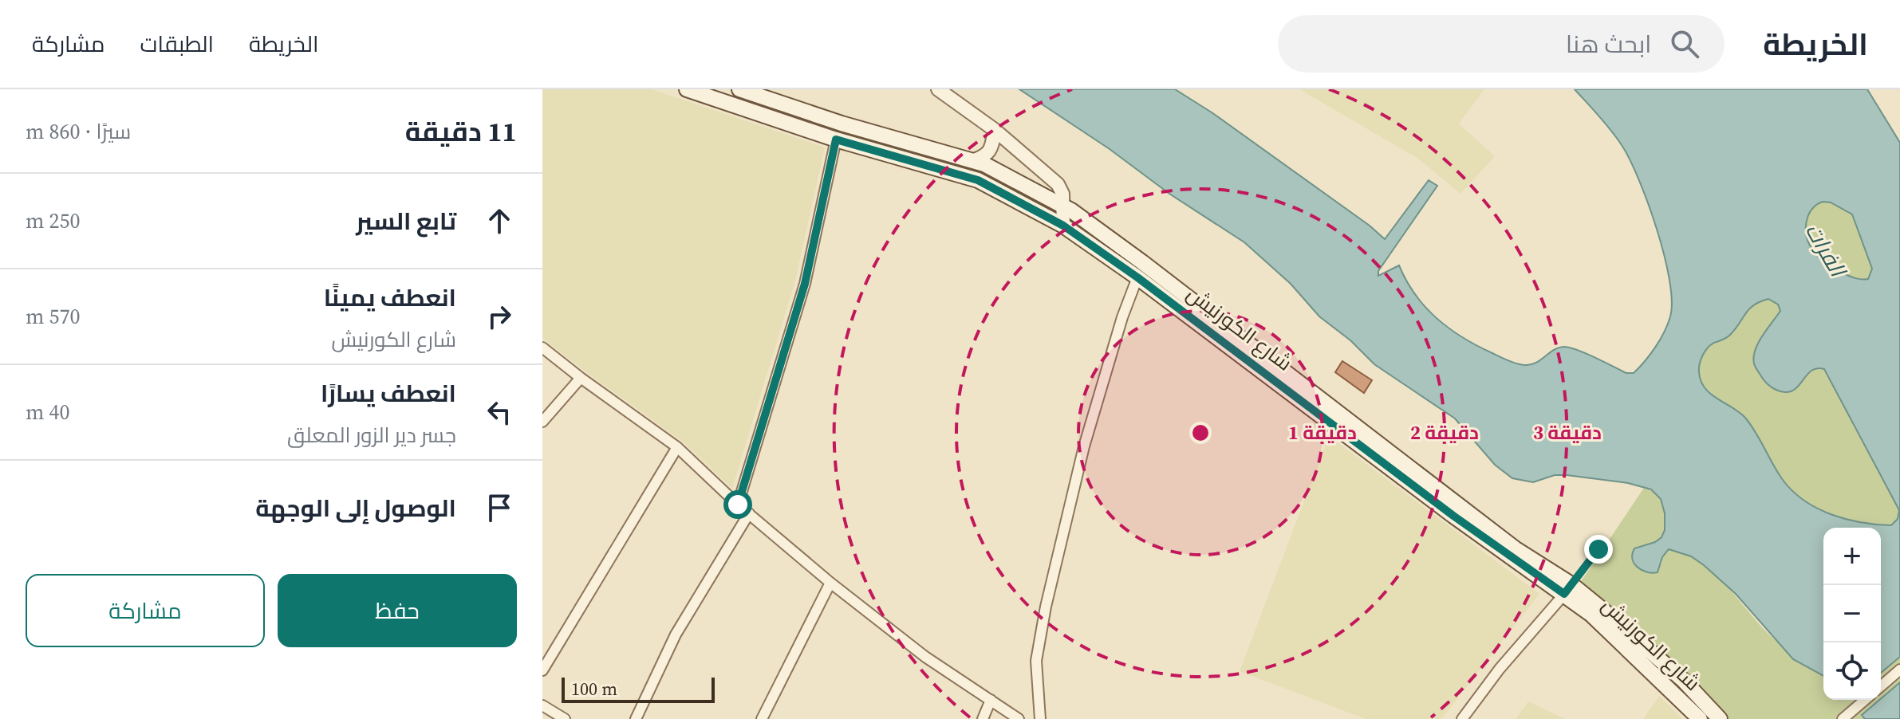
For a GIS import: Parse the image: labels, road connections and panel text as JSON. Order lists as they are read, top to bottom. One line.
{"streets":{"main road":["شارع الكورنيش"]},"water":["الفرات"],"scale_bar":"100 m","page":{"header":"الخريطة","search":"ابحث هنا","nav":["الخريطة","الطبقات","مشاركة"],"heading":["11 دقيقة","سيرًا · 860 m"],"list":[["تابع السير","250 m"],["انعطف يمينًا","شارع الكورنيش","570 m"],["انعطف يسارًا","جسر دير الزور المعلق","40 m"],"الوصول إلى الوجهة"],"map_buttons":["+","−"],"buttons":["حفظ","مشاركة"],"scale":"100 m"},"rings":["1 دقيقة","2 دقيقة","3 دقيقة"]}
